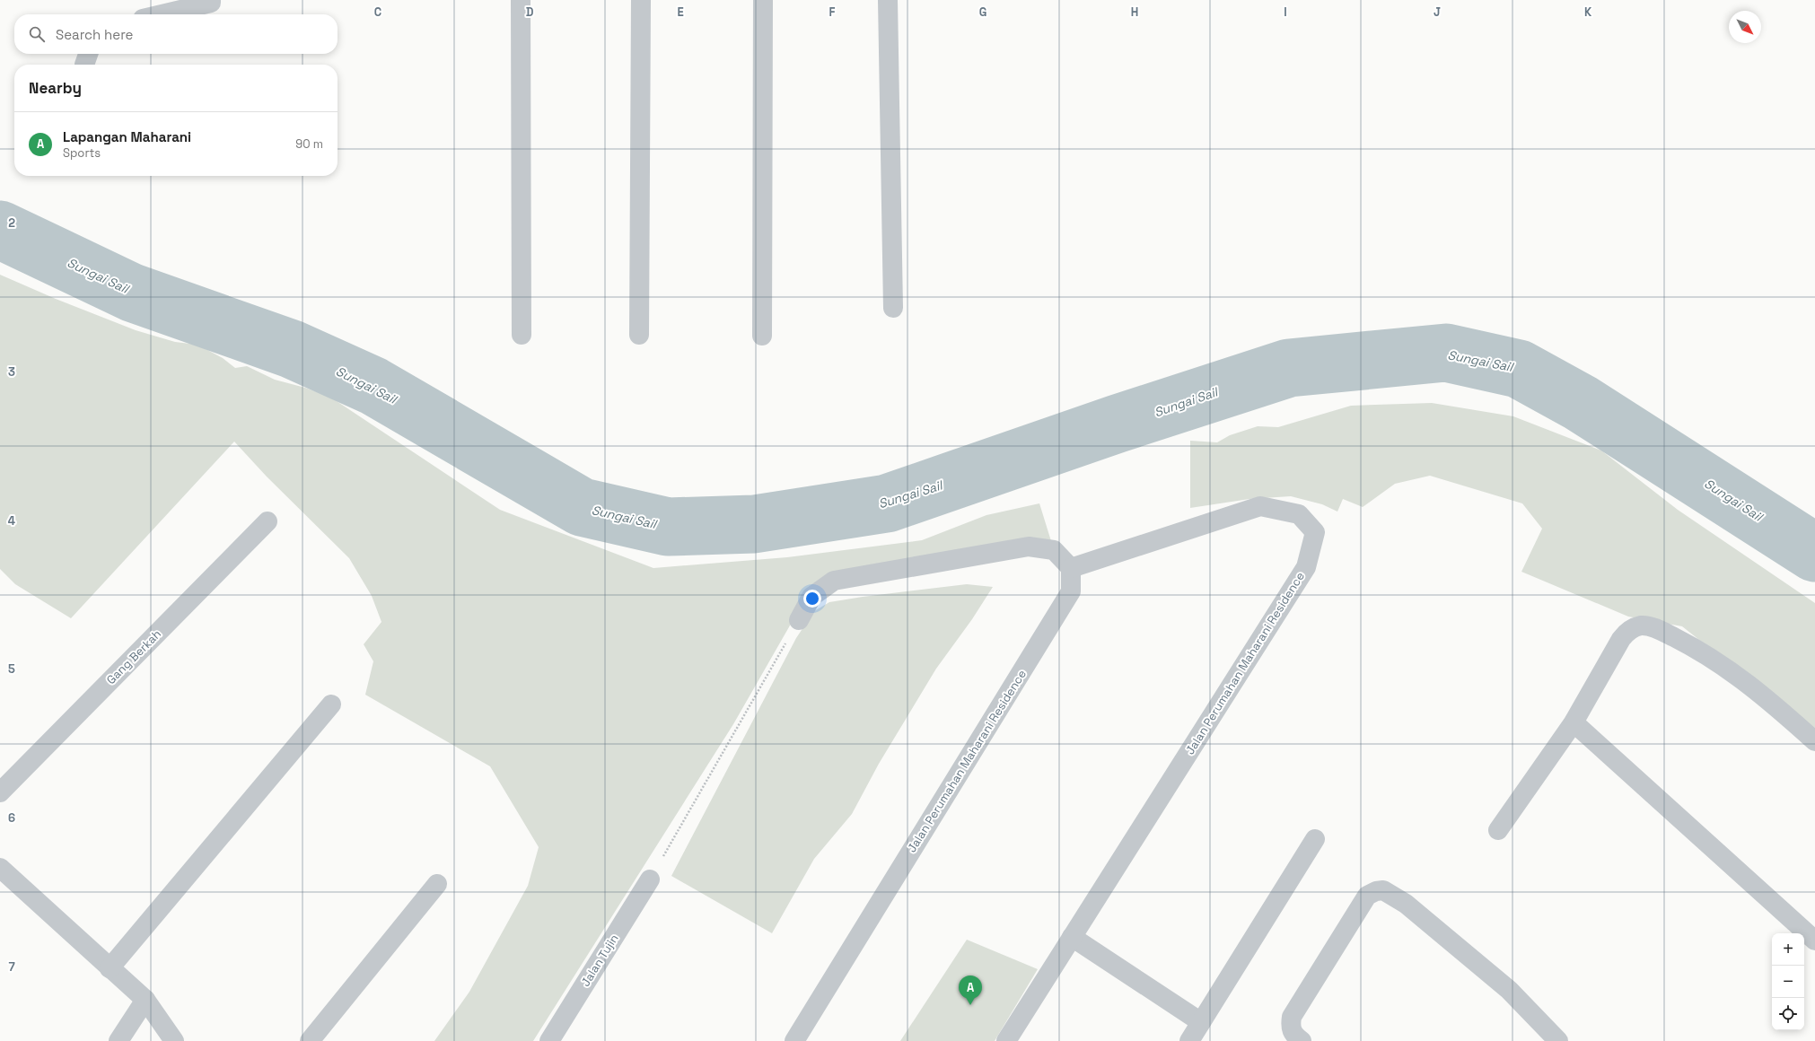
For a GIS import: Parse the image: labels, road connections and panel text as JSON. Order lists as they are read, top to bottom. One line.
{"streets":{"street":["Gang Berkah","Jalan Perumahan Maharani Residence","Jalan Tujin"]},"water":["Sungai Sail"],"north":"bottom right","page":{"search":"Search here","heading":"Nearby","list":[{"mark":"A","name":"Lapangan Maharani","note":"Sports","value":"90 m"}],"map_buttons":["+","−"],"pins":"A"},"grid":{"columns":["C","D","E","F","G","H","I","J","K"],"rows":["2","3","4","5","6","7"]}}
